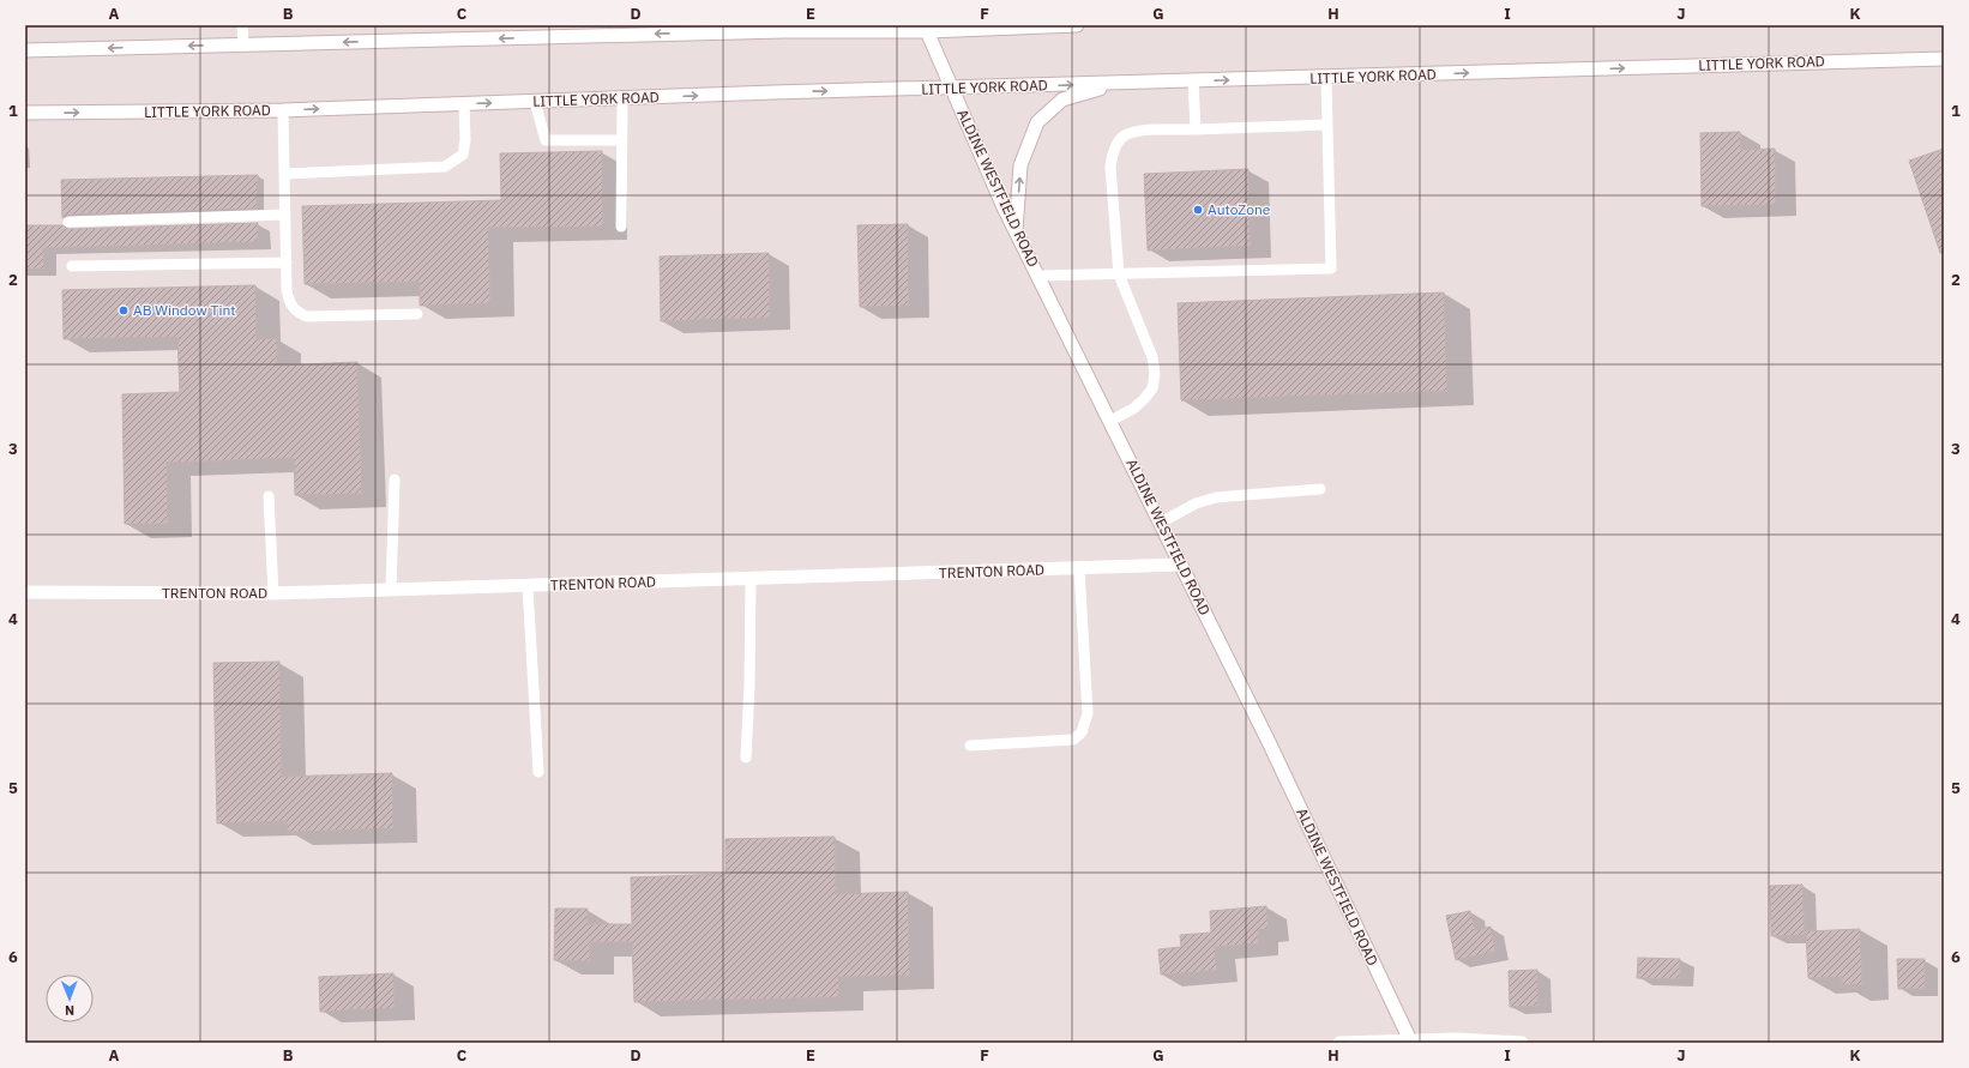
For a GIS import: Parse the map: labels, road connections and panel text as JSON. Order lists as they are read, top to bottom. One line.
{"streets":{"main road":["LITTLE YORK ROAD","ALDINE WESTFIELD ROAD","TRENTON ROAD"]},"crossings":[["LITTLE YORK ROAD","ALDINE WESTFIELD ROAD"],["ALDINE WESTFIELD ROAD","TRENTON ROAD"]],"places":["AutoZone","AB Window Tint"],"north":"bottom","grid":{"columns":["A","B","C","D","E","F","G","H","I","J","K"],"rows":["1","2","3","4","5","6"]}}
